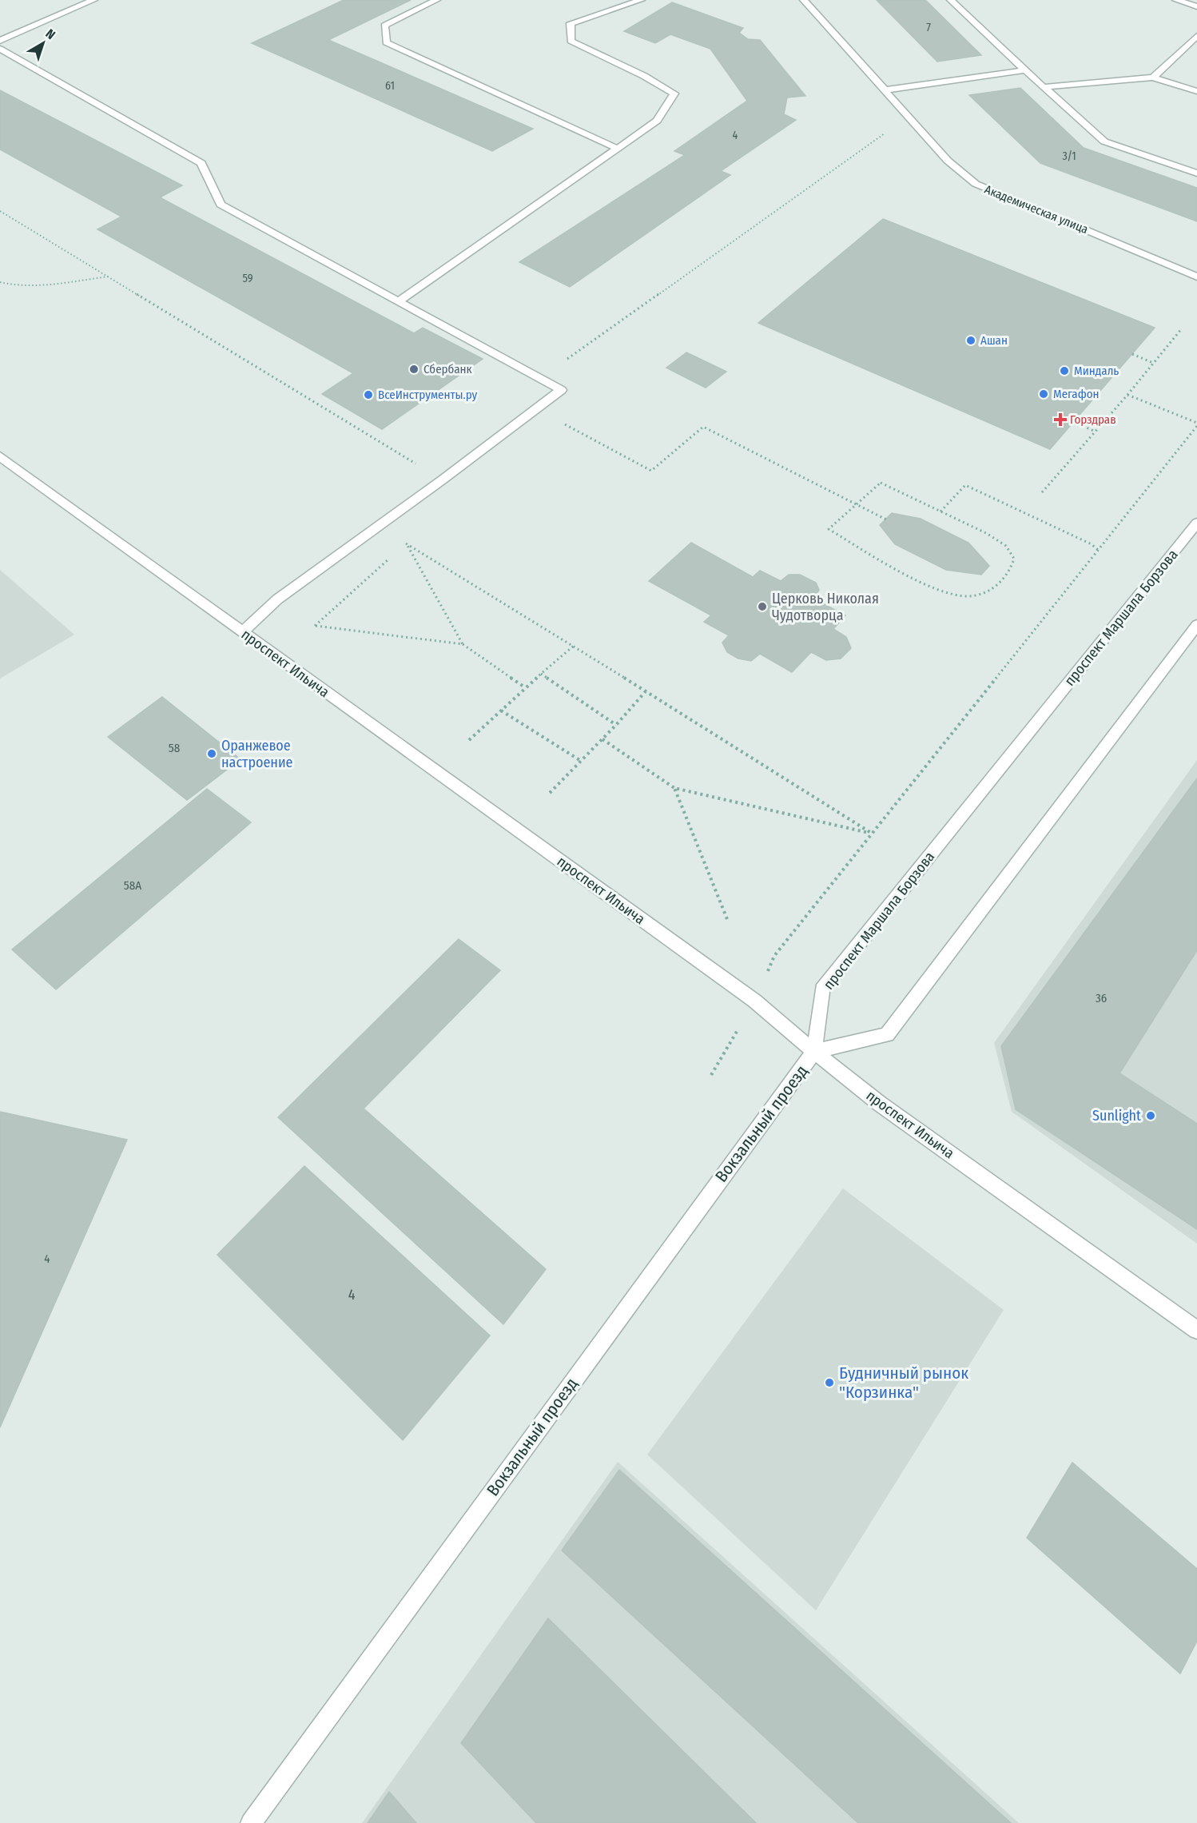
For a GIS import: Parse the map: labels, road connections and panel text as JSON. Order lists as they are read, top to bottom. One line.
{"streets":{"street":["Академическая улица","проспект Маршала Борзова","проспект Ильича","Вокзальный проезд"]},"crossings":[["проспект Маршала Борзова","проспект Ильича"],["проспект Маршала Борзова","Вокзальный проезд"],["проспект Ильича","Вокзальный проезд"]],"places":{"other":["Ашан","Сбербанк","Миндаль","Мегафон","ВсеИнструменты.ру","Церковь Николая Чудотворца","Оранжевое настроение","Sunlight","Будничный рынок \"Корзинка\""],"health":["Горздрав"]},"house_numbers":["7","61","4","3/1","59","58","58А","36","4","4"],"north":"top right"}
